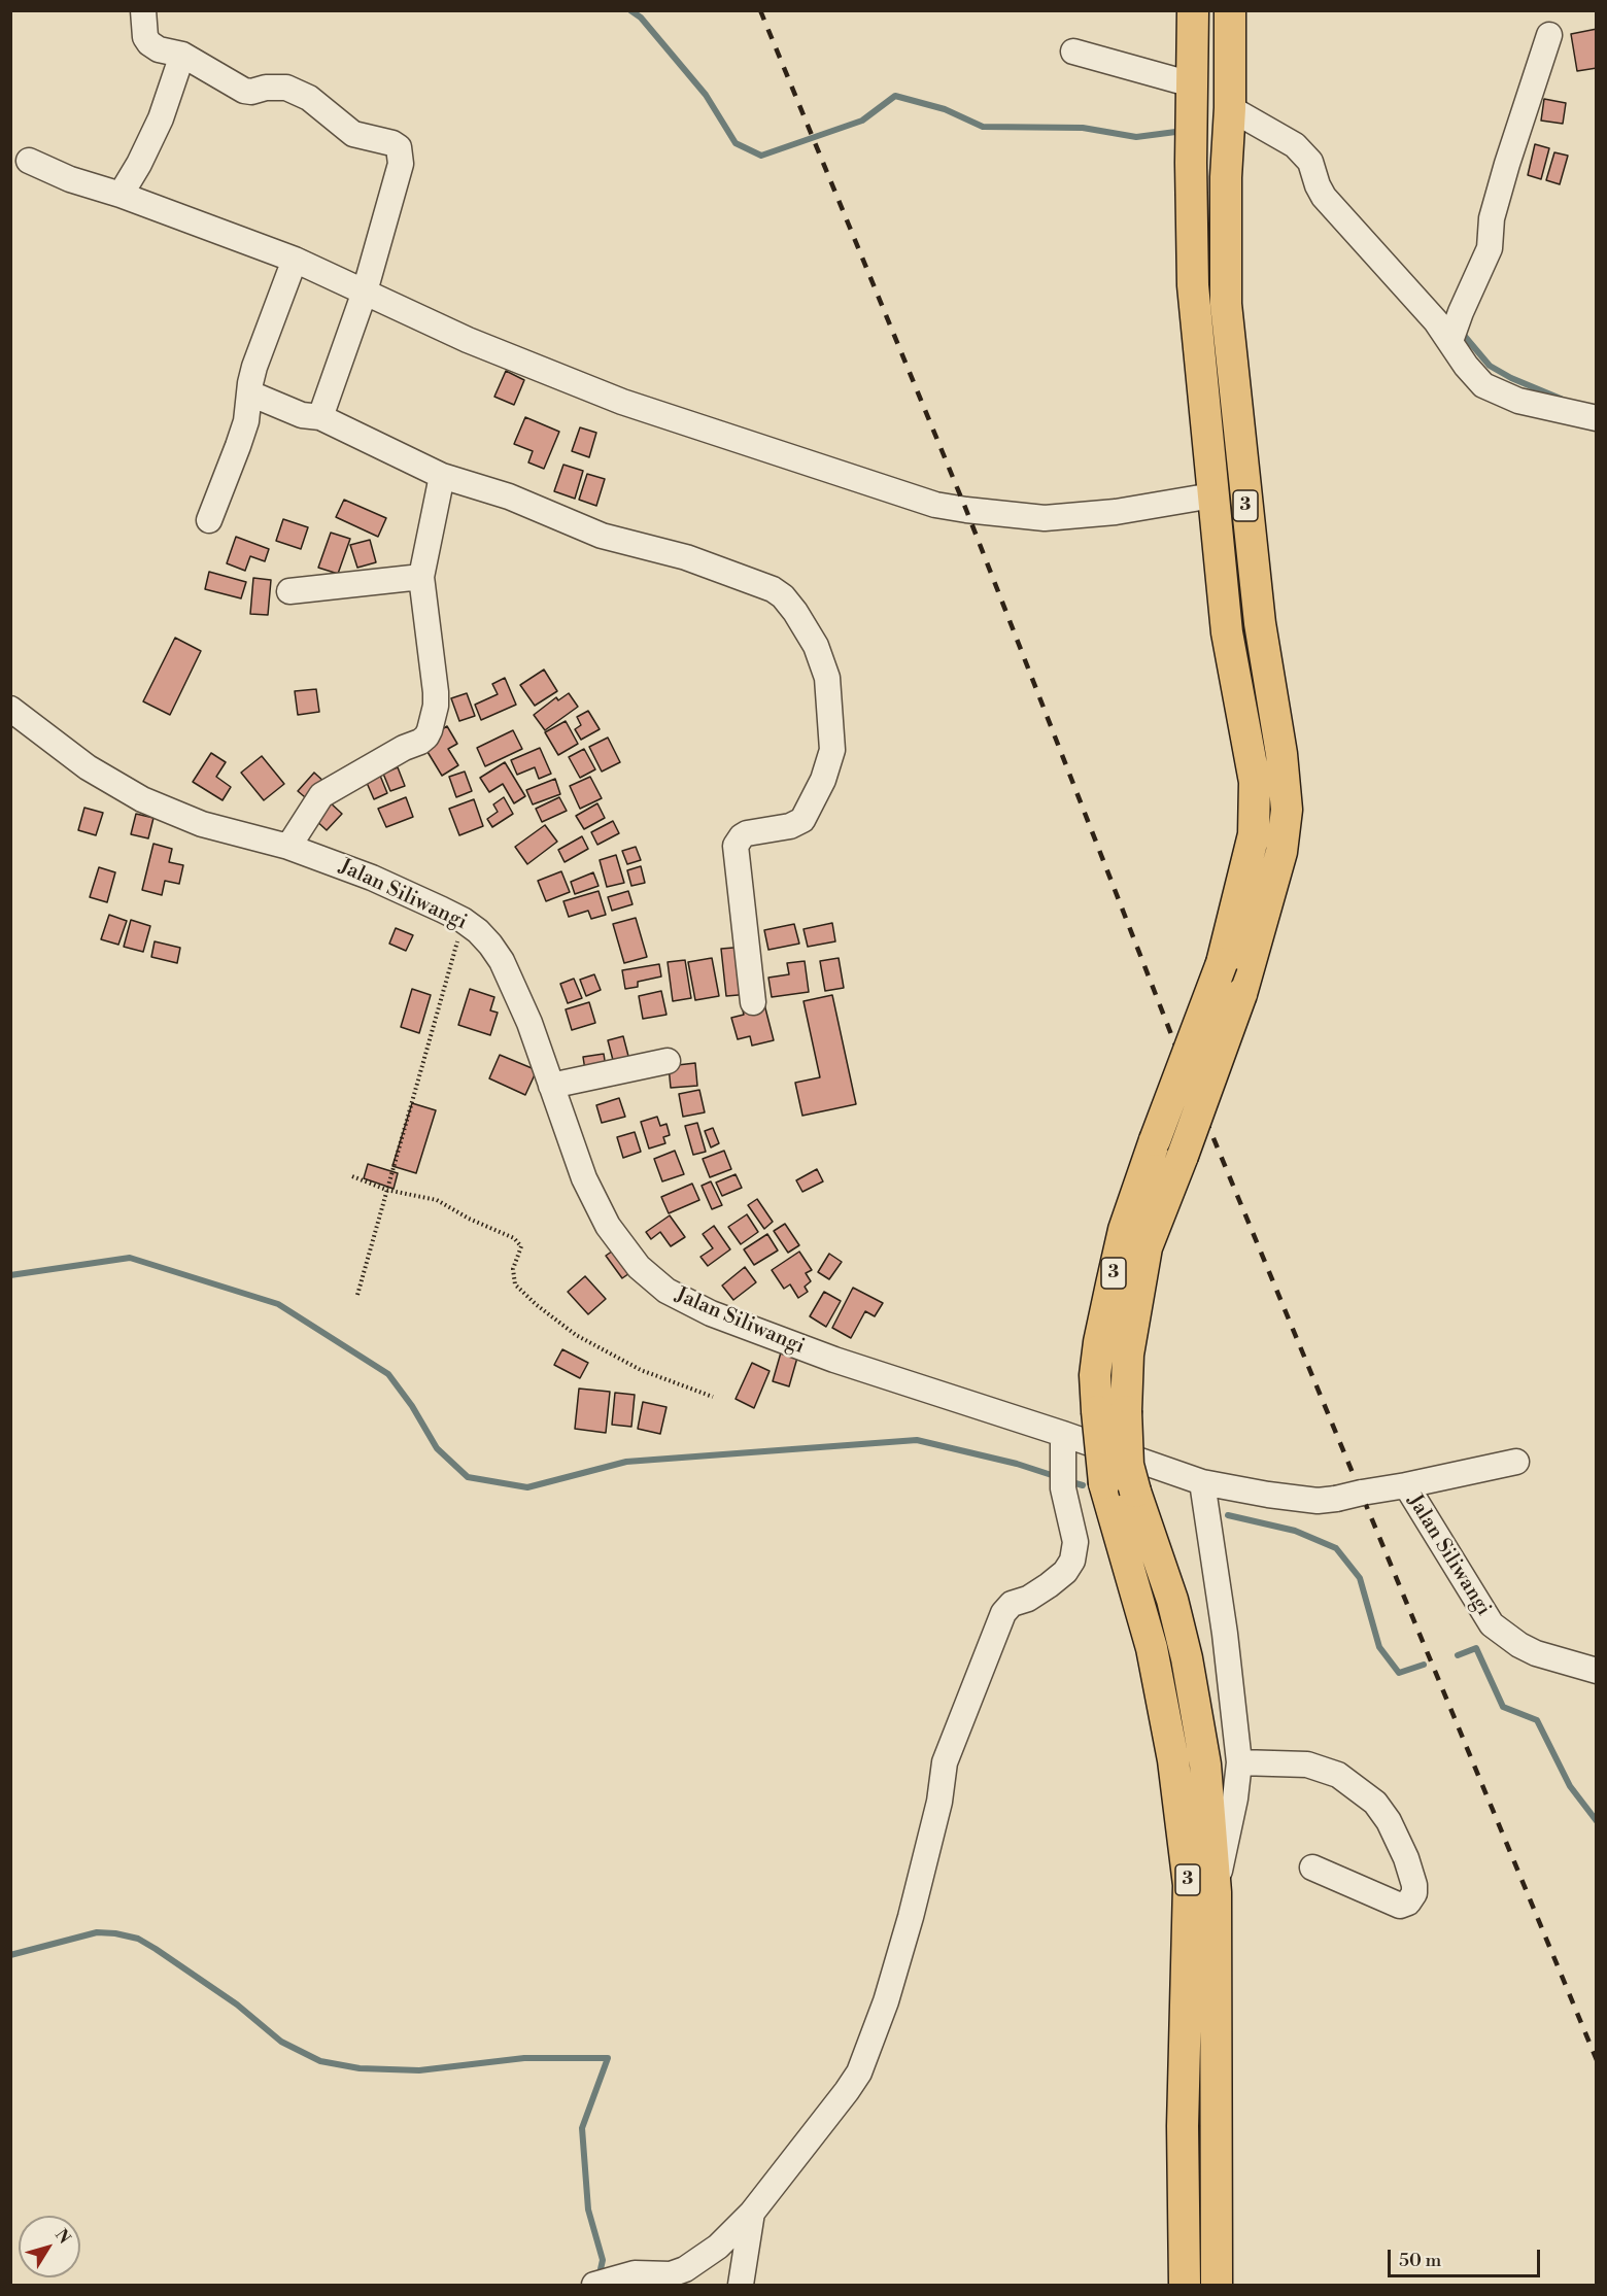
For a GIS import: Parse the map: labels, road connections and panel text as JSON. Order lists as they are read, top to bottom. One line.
{"streets":{"main road":["3"],"street":["Jalan Siliwangi"]},"scale_bar":"50 m","north":"top right"}
